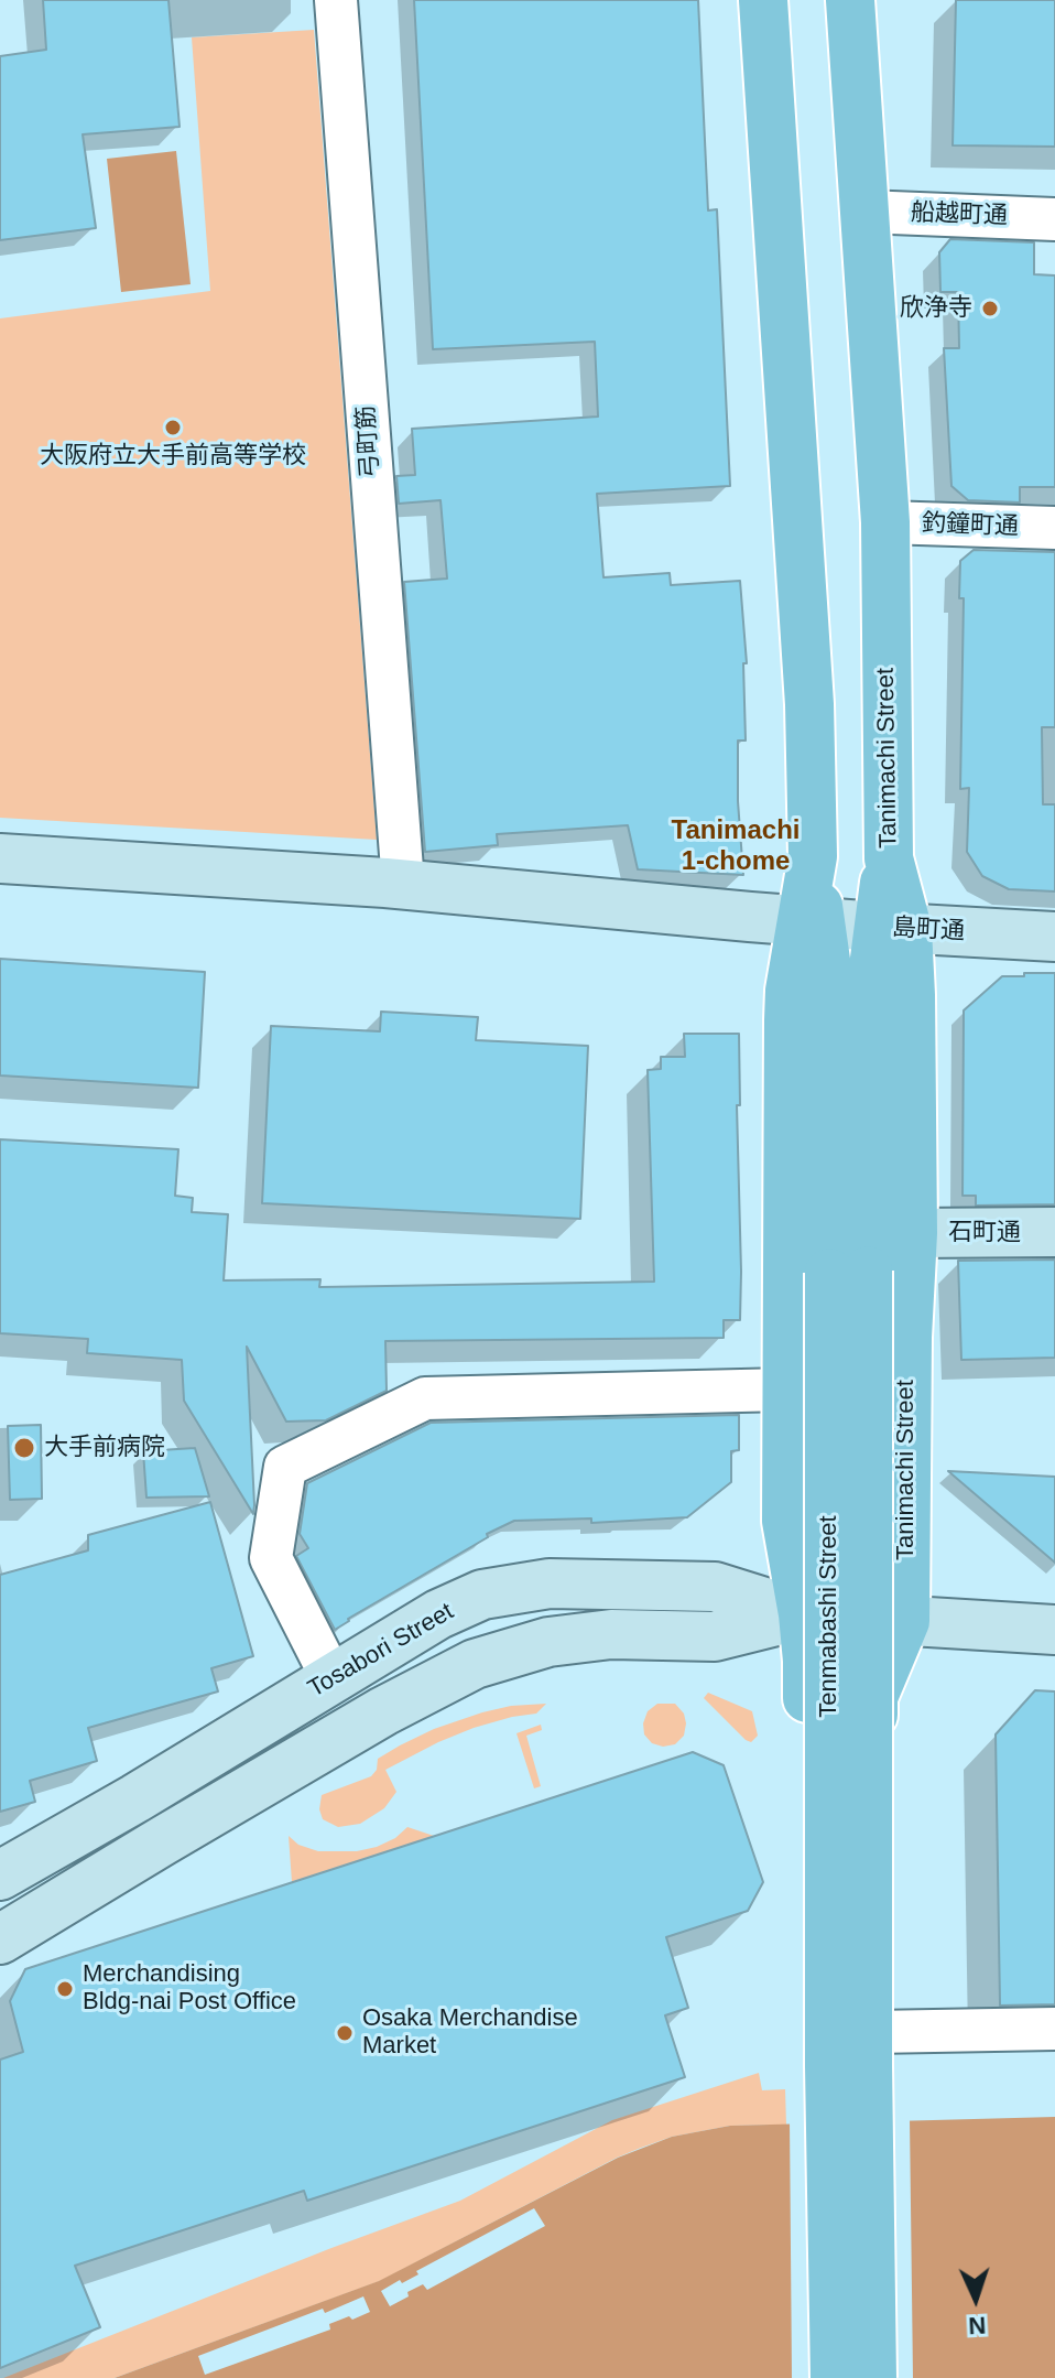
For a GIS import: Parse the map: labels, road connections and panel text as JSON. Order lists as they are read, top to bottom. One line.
{"streets":{"main road":["Tanimachi Street","島町通","石町通","Tenmabashi Street","Tosabori Street"],"street":["船越町通","弓町筋","釣鐘町通"]},"crossings":[["船越町通","Tanimachi Street"],["弓町筋","島町通"],["釣鐘町通","Tanimachi Street"],["Tanimachi Street","島町通"],["Tanimachi Street","石町通"],["Tanimachi Street","Tenmabashi Street"],["Tanimachi Street","Tosabori Street"],["島町通","Tenmabashi Street"],["Tenmabashi Street","Tosabori Street"]],"districts":["Tanimachi 1-chome"],"places":["欣浄寺","大阪府立大手前高等学校","大手前病院","Merchandising Bldg-nai Post Office","Osaka Merchandise Market"],"north":"bottom"}
